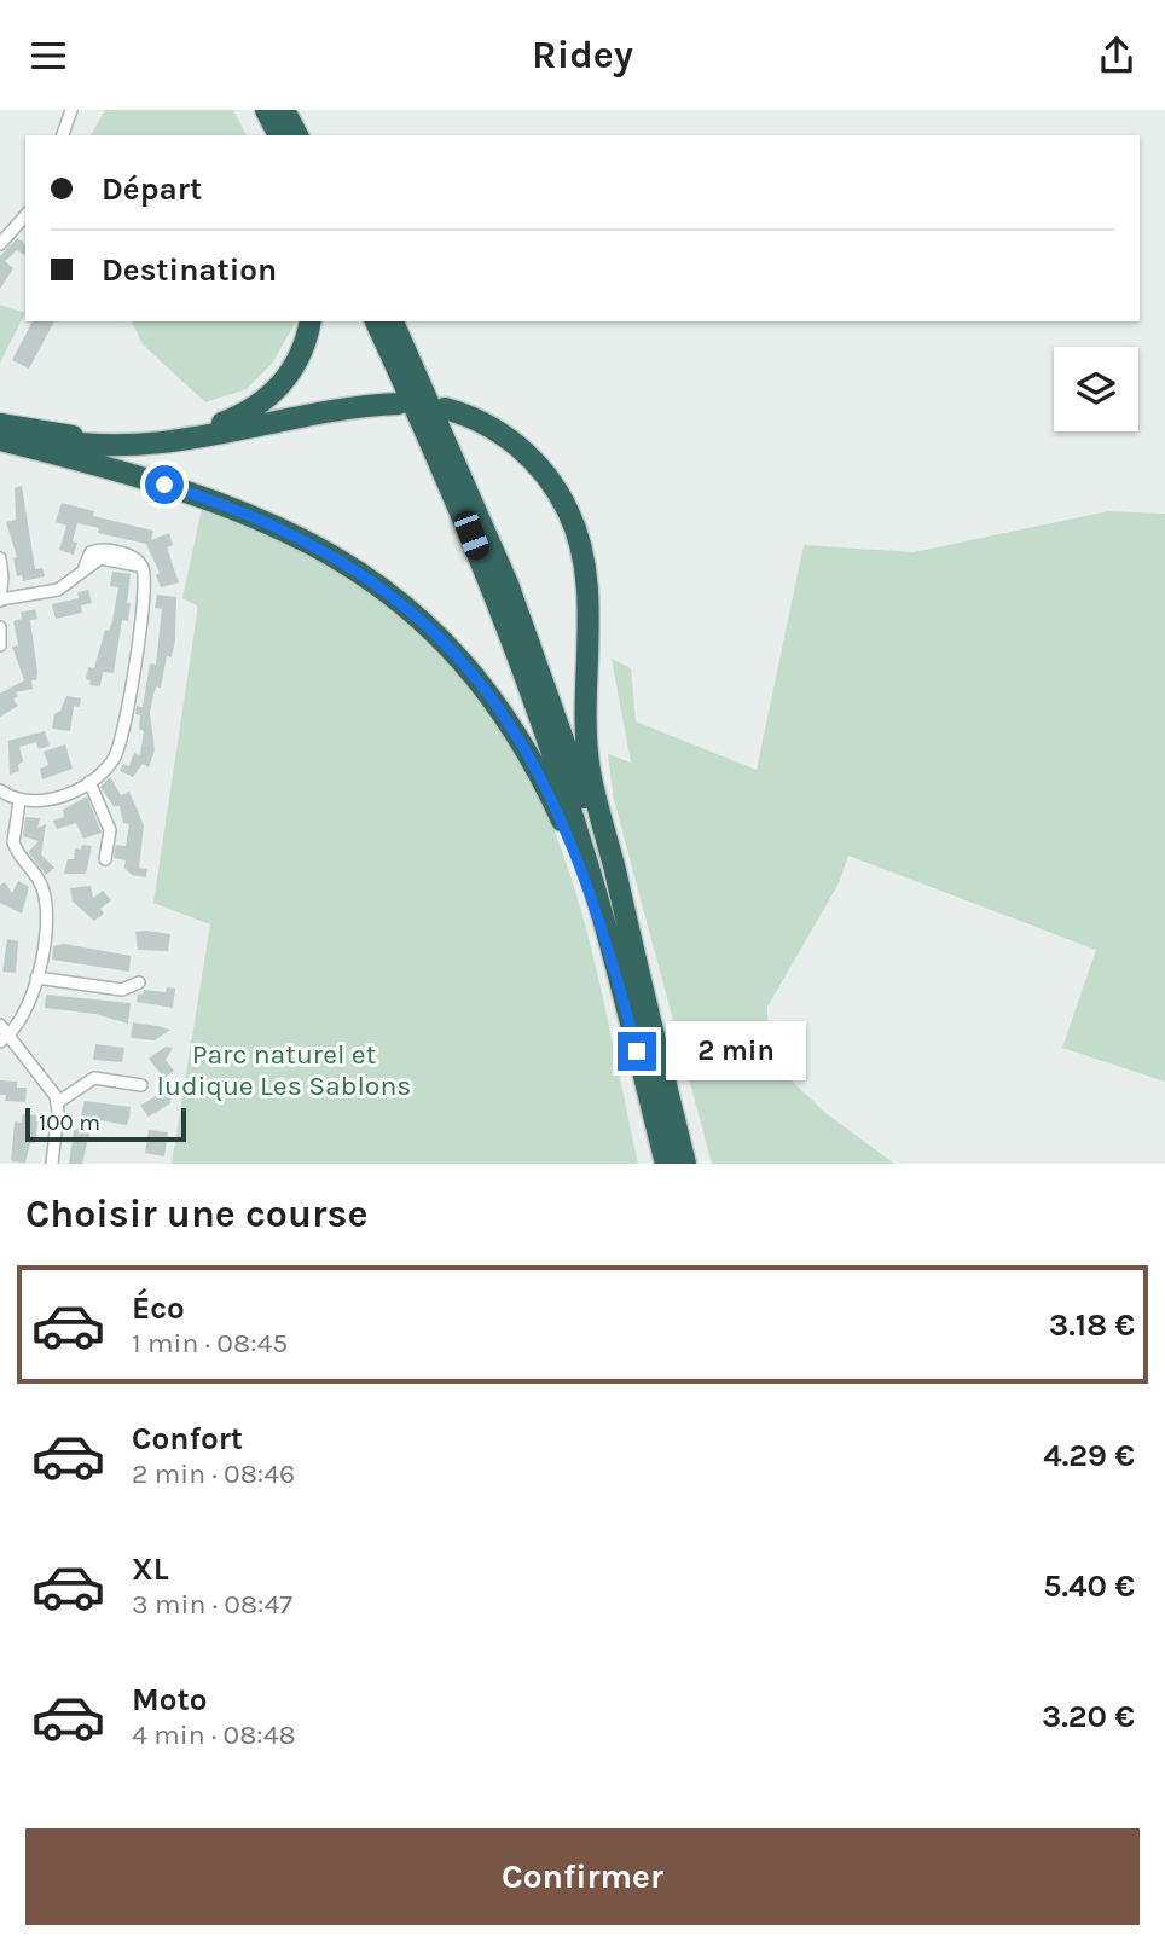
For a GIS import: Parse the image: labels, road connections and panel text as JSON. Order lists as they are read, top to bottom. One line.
{"parks":["Parc naturel et ludique Les Sablons"],"scale_bar":"100 m","page":{"header":"Ridey","banner":["Départ","Destination"],"bubble":"2 min","scale":"100 m","heading":"Choisir une course","list":[{"name":"Éco","note":"1 min · 08:45","value":"3.18 €"},{"name":"Confort","note":"2 min · 08:46","value":"4.29 €"},{"name":"XL","note":"3 min · 08:47","value":"5.40 €"},{"name":"Moto","note":"4 min · 08:48","value":"3.20 €"}],"buttons":"Confirmer"}}
